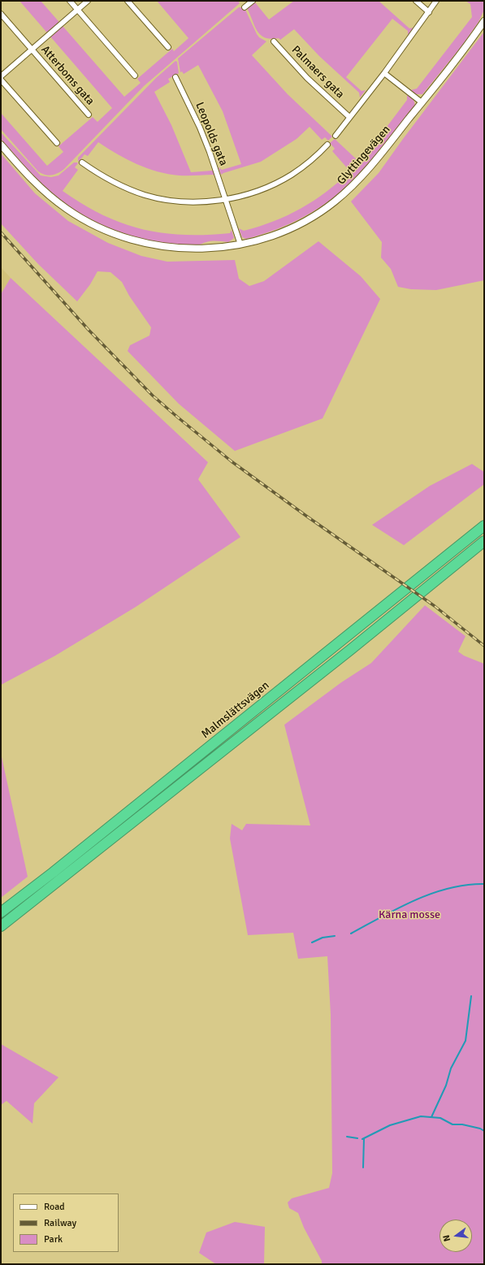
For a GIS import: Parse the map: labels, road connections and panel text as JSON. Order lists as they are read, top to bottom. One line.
{"streets":{"highway":["Malmslättsvägen"],"street":["Palmaers gata","Atterboms gata","Leopolds gata","Glyttingevägen"]},"crossings":[["Leopolds gata","Glyttingevägen"]],"parks":["Kärna mosse"],"legend":["Road","Railway","Park"],"north":"left"}
